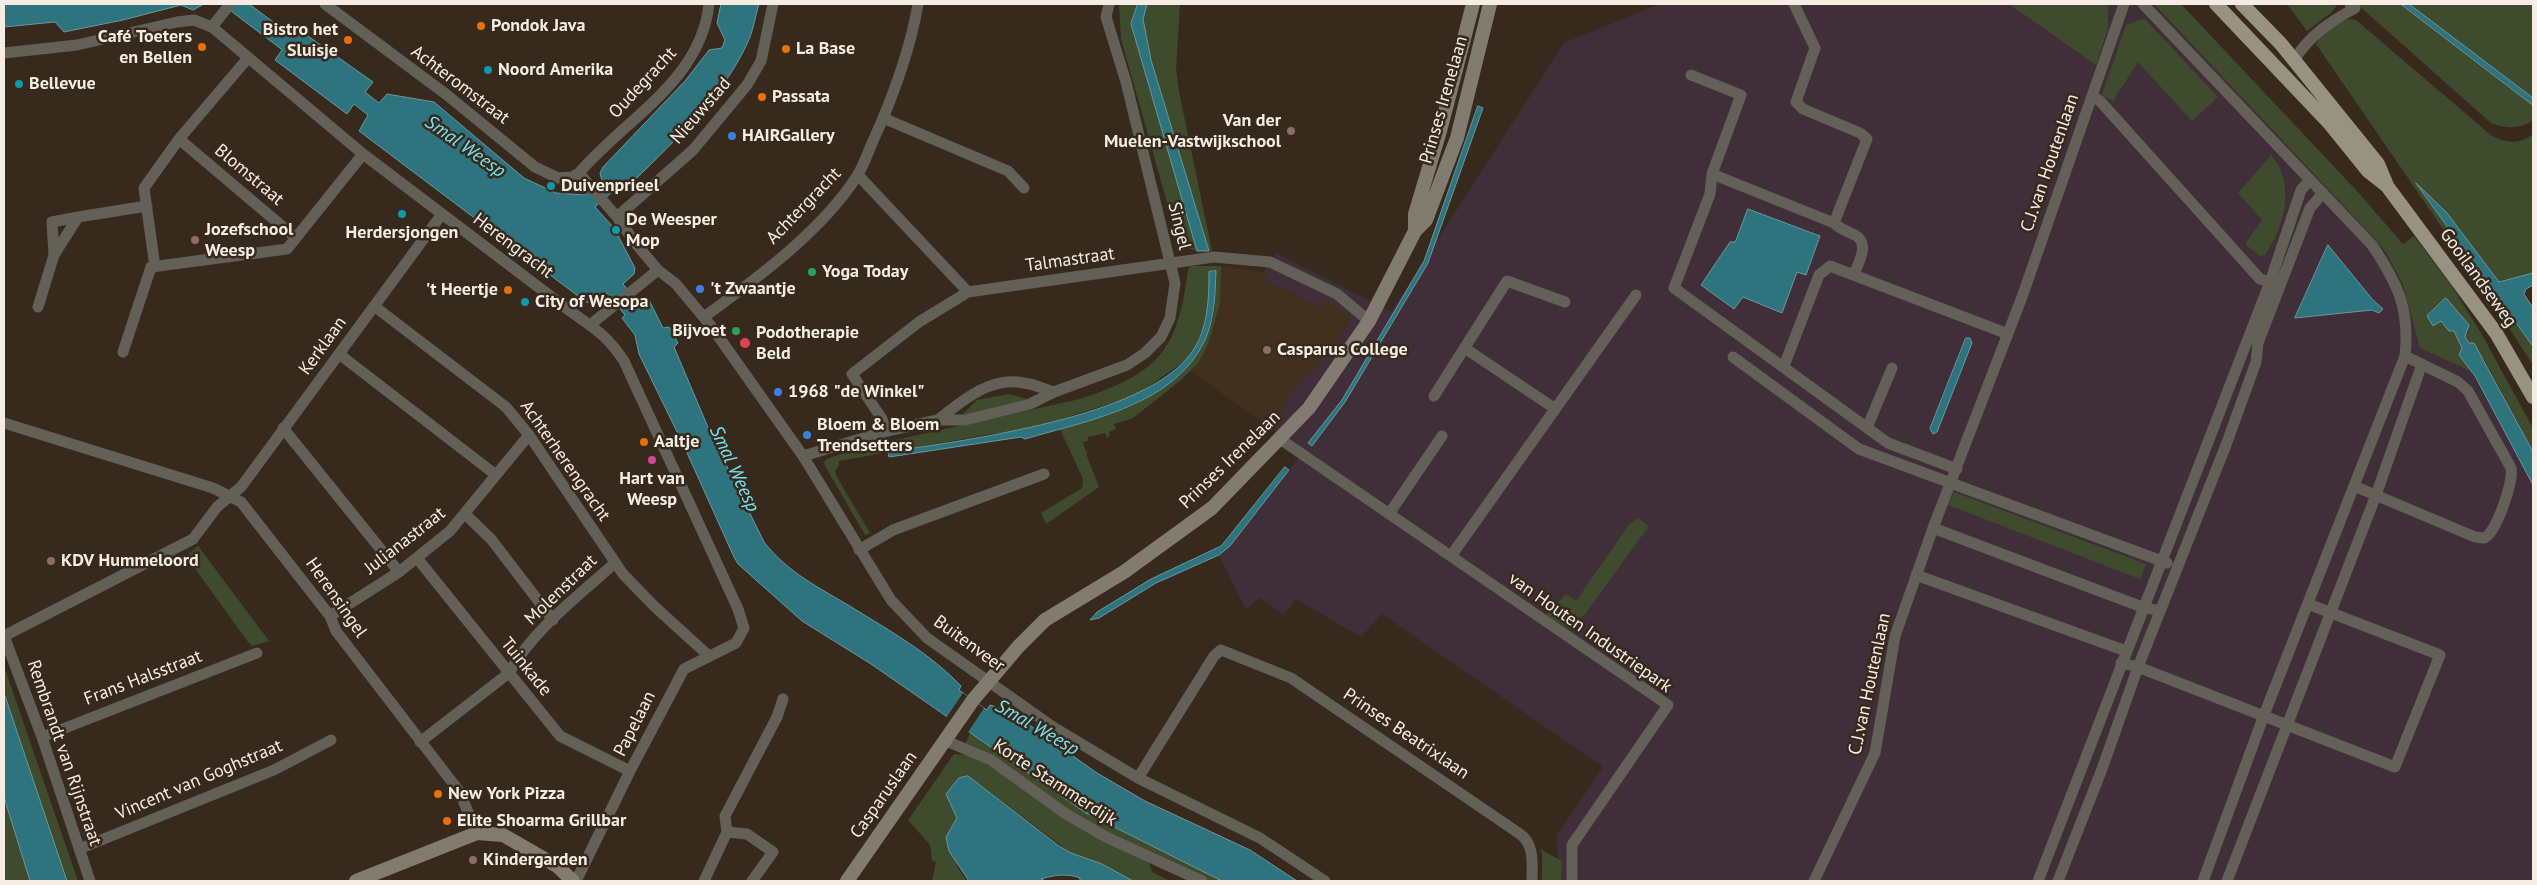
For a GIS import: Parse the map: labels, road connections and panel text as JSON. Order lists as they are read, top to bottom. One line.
{"streets":{"main road":["Prinses Irenelaan","Gooilandseweg","Casparuslaan"],"street":["Oudegracht","Achteromstraat","Nieuwstad","C.J.van Houtenlaan","Blomstraat","Achtergracht","Singel","Herengracht","Talmastraat","Kerklaan","Achterherengracht","Julianastraat","Molenstraat","Herensingel","van Houten Industriepark","Buitenveer","Tuinkade","Frans Halsstraat","Papelaan","Prinses Beatrixlaan","Rembrandt van Rijnstraat","Vincent van Goghstraat","Korte Stammerdijk"]},"crossings":[["Oudegracht","Achteromstraat"],["Oudegracht","Buitenveer"],["Achteromstraat","Buitenveer"],["Prinses Irenelaan","Talmastraat"],["Prinses Irenelaan","van Houten Industriepark"],["Prinses Irenelaan","Buitenveer"],["Prinses Irenelaan","Casparuslaan"],["Nieuwstad","Buitenveer"],["Achtergracht","Buitenveer"],["Singel","Talmastraat"],["Singel","Buitenveer"],["Herengracht","Kerklaan"],["Herengracht","Papelaan"],["Kerklaan","Achterherengracht"],["Kerklaan","Herensingel"],["Kerklaan","Rembrandt van Rijnstraat"],["Achterherengracht","Julianastraat"],["Achterherengracht","Molenstraat"],["Achterherengracht","Papelaan"],["Julianastraat","Herensingel"],["Julianastraat","Tuinkade"],["Molenstraat","Herensingel"],["Molenstraat","Tuinkade"],["Buitenveer","Prinses Beatrixlaan"],["Buitenveer","Casparuslaan"],["Tuinkade","Papelaan"],["Frans Halsstraat","Rembrandt van Rijnstraat"],["Rembrandt van Rijnstraat","Vincent van Goghstraat"],["Korte Stammerdijk","Casparuslaan"]],"water":["Smal Weesp"],"places":["Pondok Java","Bistro het Sluisje","Café Toeters en Bellen","La Base","Noord Amerika","Bellevue","Passata","Van der Muelen-Vastwijkschool","HAIRGallery","Duivenprieel","Herdersjongen","De Weesper Mop","Jozefschool Weesp","Yoga Today","'t Zwaantje","'t Heertje","City of Wesopa","Bijvoet","Podotherapie Beld","Casparus College","1968 \"de Winkel\"","Bloem & Bloem Trendsetters","Aaltje","Hart van Weesp","KDV Hummeloord","New York Pizza","Elite Shoarma Grillbar","Kindergarden"]}
